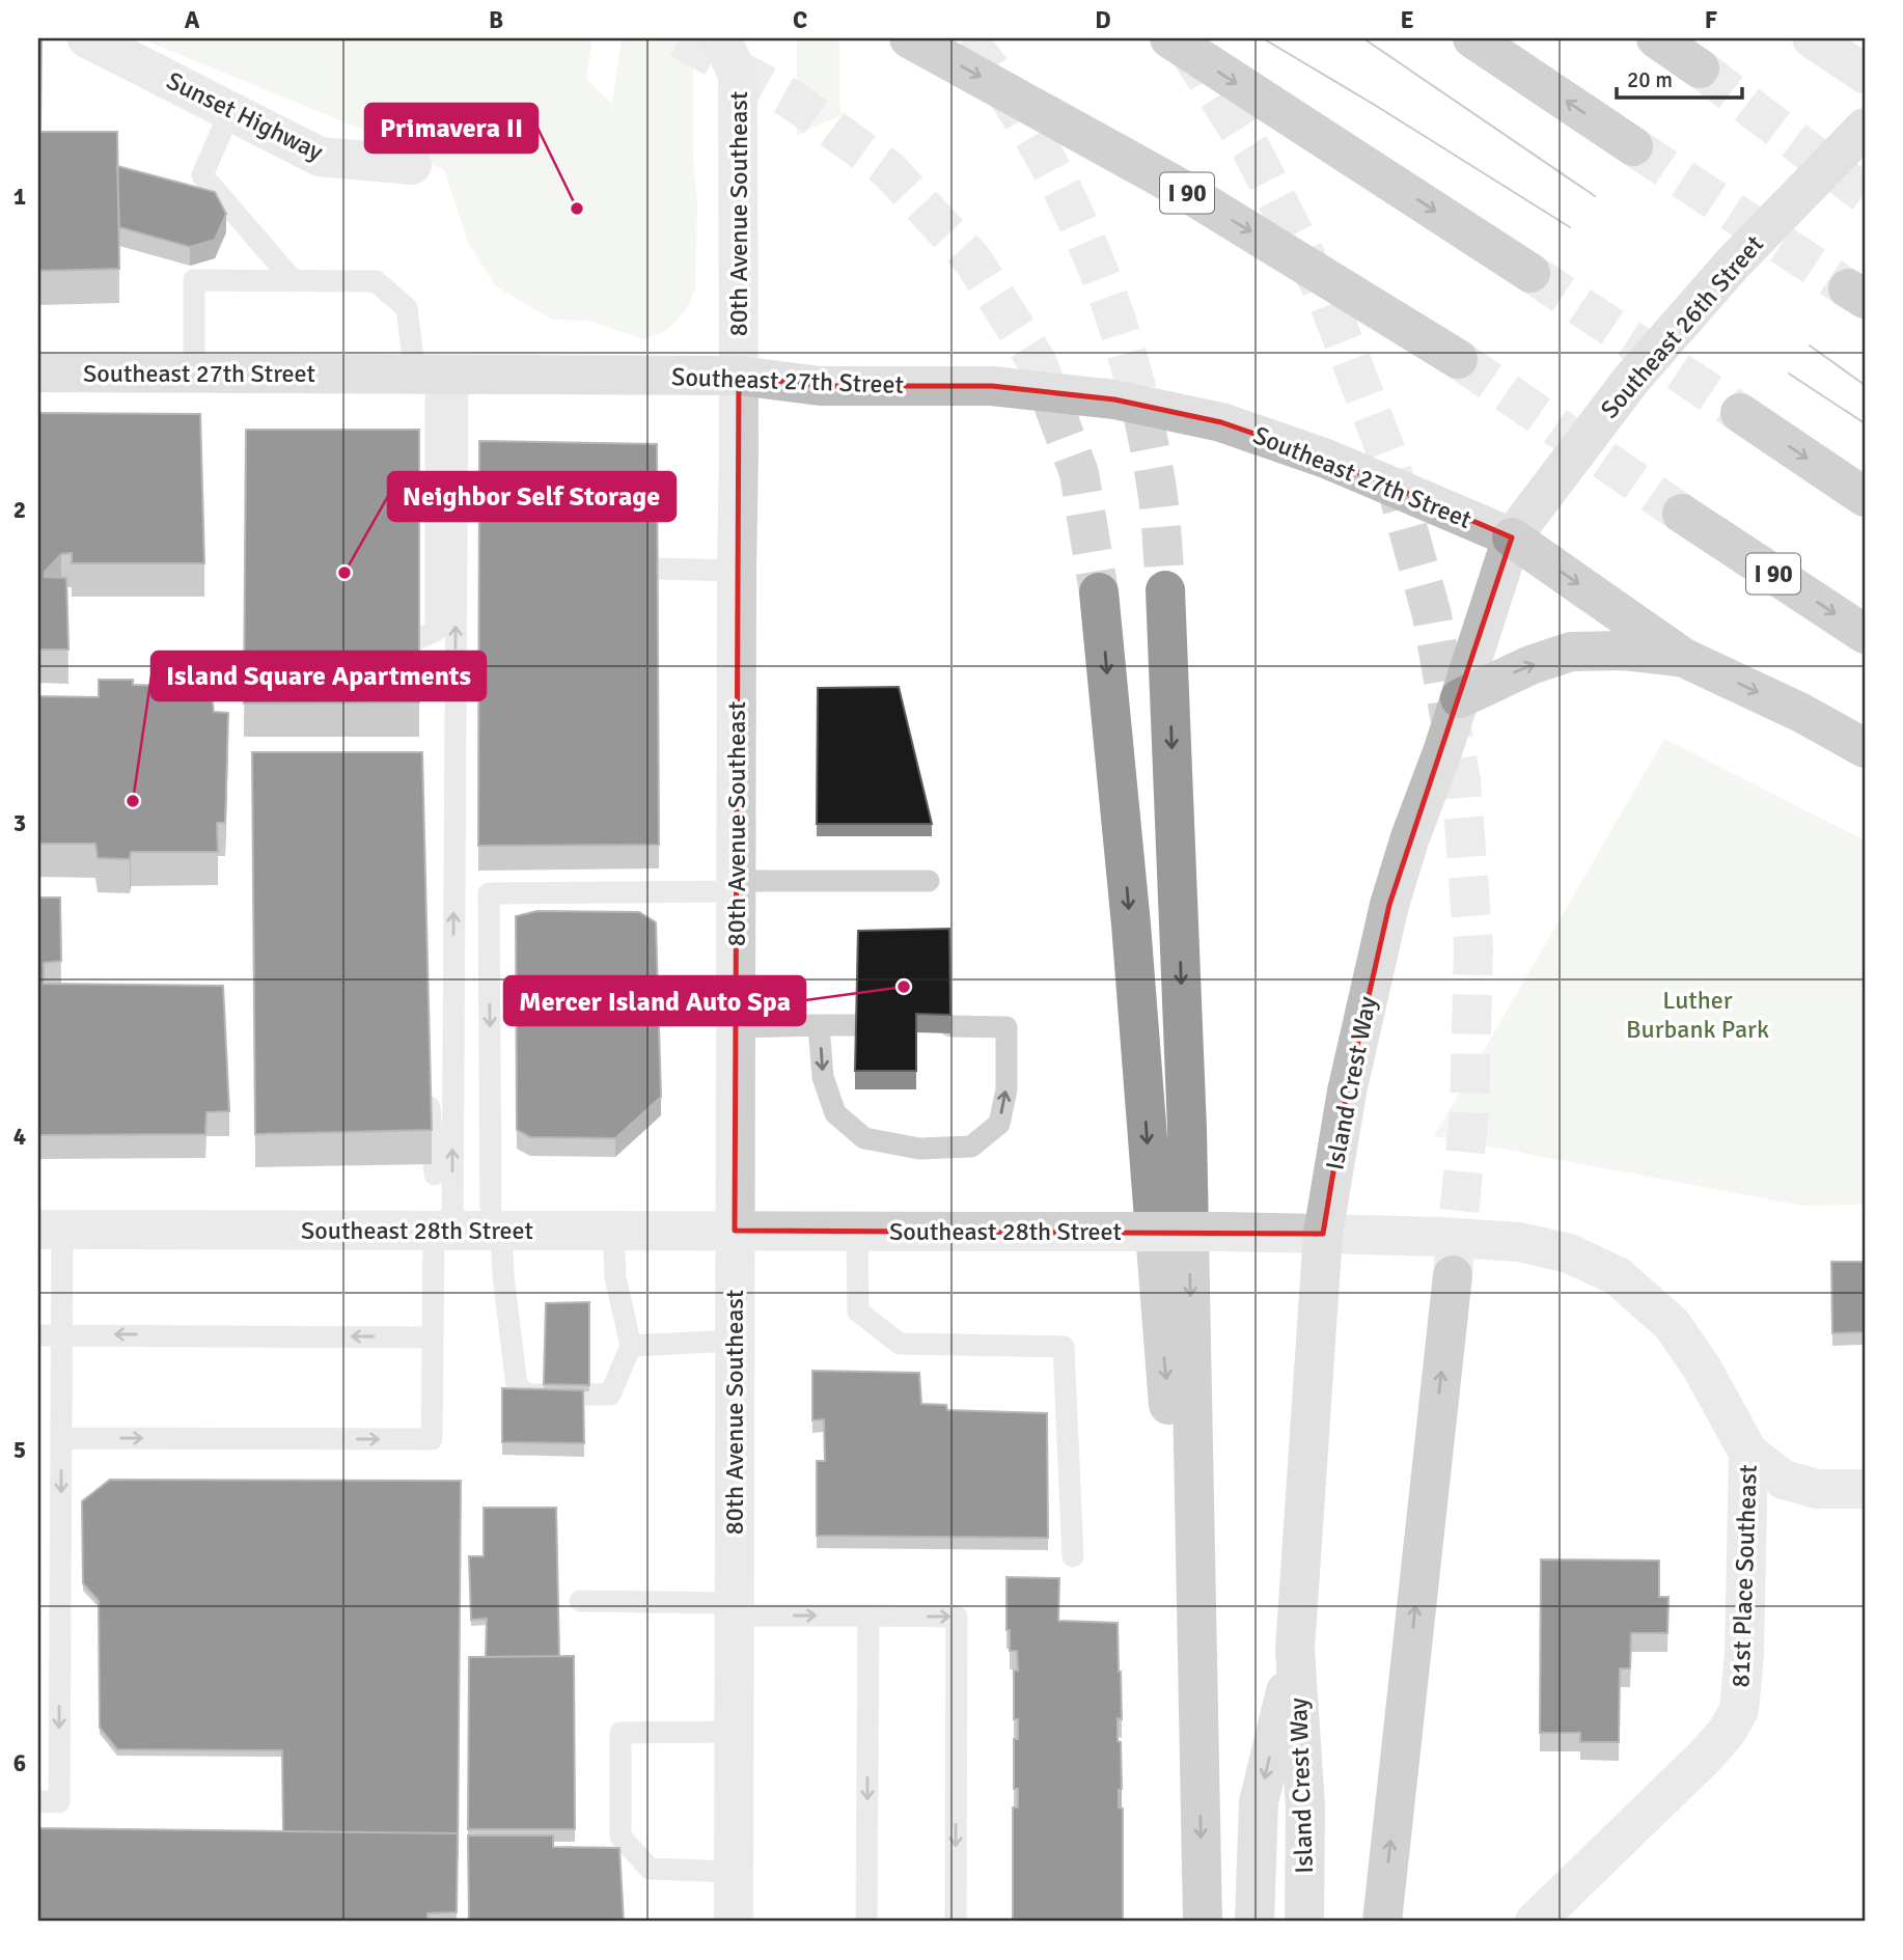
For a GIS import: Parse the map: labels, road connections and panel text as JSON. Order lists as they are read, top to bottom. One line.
{"streets":{"highway":["I 90"],"main road":["Southeast 26th Street","Southeast 27th Street","Island Crest Way"],"street":["Sunset Highway","80th Avenue Southeast","Southeast 28th Street","81st Place Southeast"]},"crossings":[["80th Avenue Southeast","Southeast 27th Street"],["80th Avenue Southeast","Southeast 28th Street"],["Southeast 26th Street","Southeast 27th Street"],["Southeast 26th Street","Island Crest Way"],["Southeast 27th Street","Island Crest Way"],["Island Crest Way","Southeast 28th Street"],["Southeast 28th Street","81st Place Southeast"]],"parks":["Luther Burbank Park"],"places":["Primavera II","Neighbor Self Storage","Island Square Apartments","Mercer Island Auto Spa"],"scale_bar":"20 m","grid":{"columns":["A","B","C","D","E","F"],"rows":["1","2","3","4","5","6"]}}
